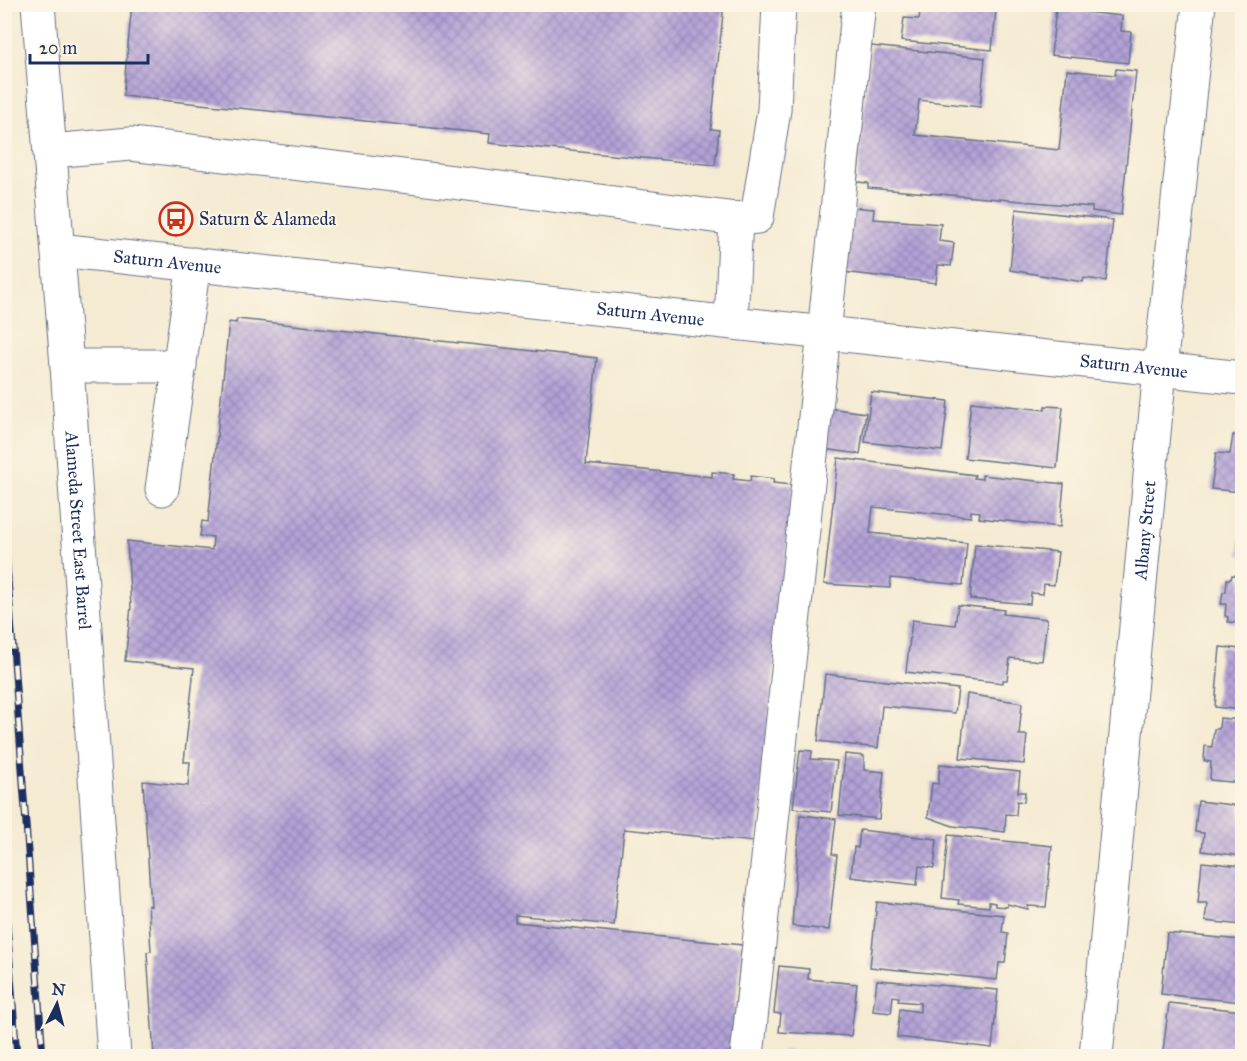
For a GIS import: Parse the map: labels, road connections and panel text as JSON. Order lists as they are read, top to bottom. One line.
{"streets":{"street":["Saturn Avenue","Alameda Street East Barrel","Albany Street"]},"crossings":[["Saturn Avenue","Alameda Street East Barrel"],["Saturn Avenue","Albany Street"]],"places":{"bus stop":["Saturn & Alameda"]},"scale_bar":"20 m","north":"top"}
